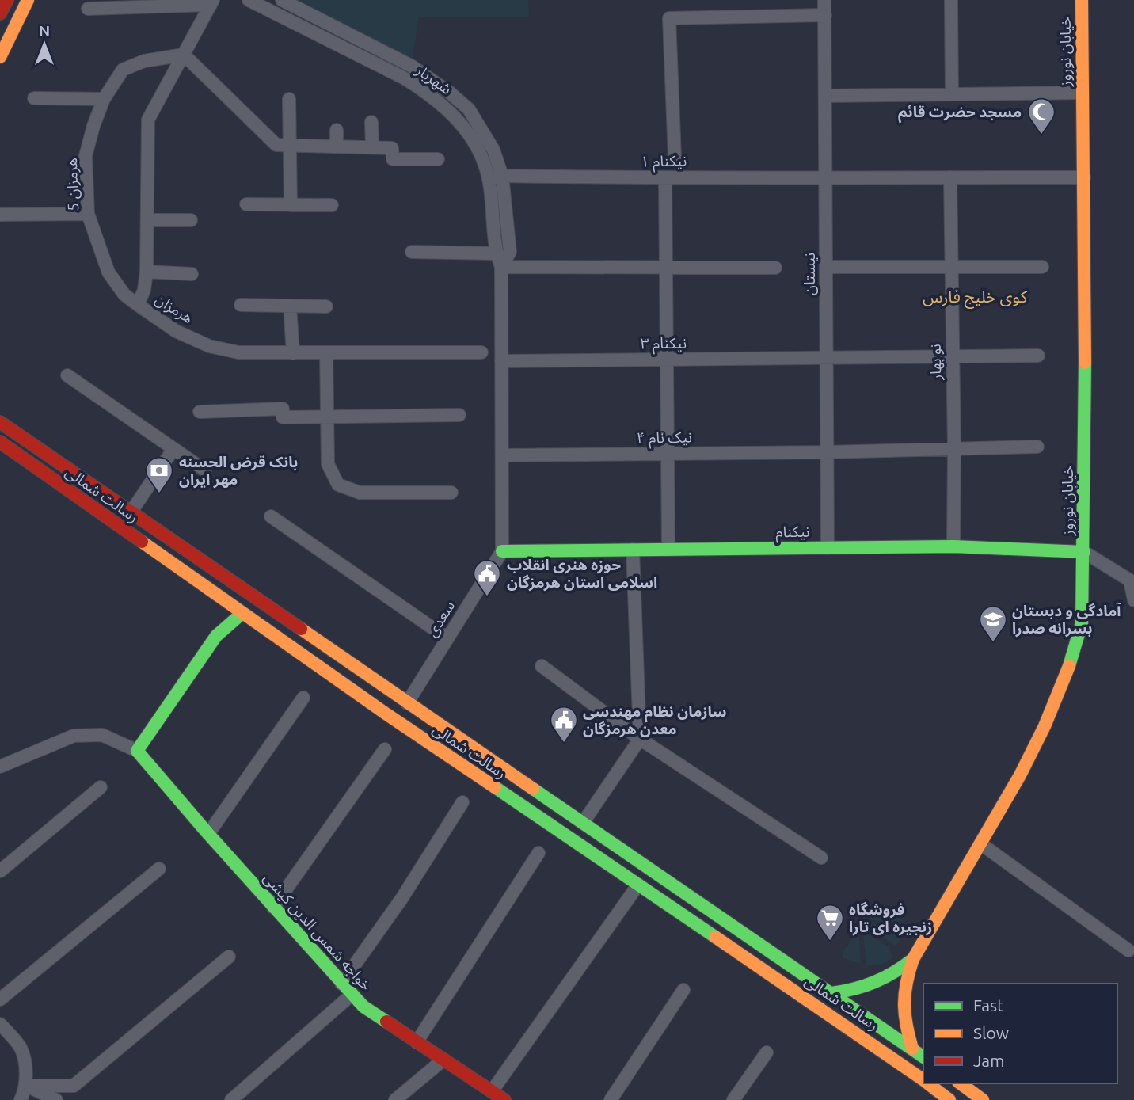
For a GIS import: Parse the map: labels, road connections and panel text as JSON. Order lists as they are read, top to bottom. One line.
{"streets":{"street":["خیابان نوروز","شهریار","نیکنام ۱","هرمزان 5","نیستان","هرمزان","نیکنام ۳","نو بهار","نیک نام ۴","رسالت شمالی","نیکنام","سعدی","خواجه شمس الدين كيشی"]},"crossings":[["خیابان نوروز","نیکنام ۱"],["خیابان نوروز","رسالت شمالی"],["خیابان نوروز","نیکنام"],["شهریار","نیکنام ۱"],["شهریار","نیکنام ۳"],["شهریار","نیک نام ۴"],["شهریار","نیکنام"],["شهریار","سعدی"],["نیکنام ۱","نیستان"],["نیکنام ۱","نو بهار"],["هرمزان 5","هرمزان"],["نیستان","نیکنام ۳"],["نیستان","نیک نام ۴"],["نیستان","نیکنام"],["نیکنام ۳","نو بهار"],["نو بهار","نیک نام ۴"],["نو بهار","نیکنام"],["رسالت شمالی","سعدی"],["نیکنام","سعدی"]],"districts":["کوی خلیج فارس"],"places":{"mosque":["مسجد حضرت قائم"],"bank":["بانک قرض الحسنه مهر ایران"],"public building":["حوزه هنری انقلاب اسلامی استان هرمزگان","سازمان نظام مهندسی معدن هرمزگان"],"school or university":["آمادگی و دبستان بسرانه صدرا"],"supermarket":["فروشگاه زنجیره ای تارا"]},"legend":["Fast","Slow","Jam"],"north":"top"}
